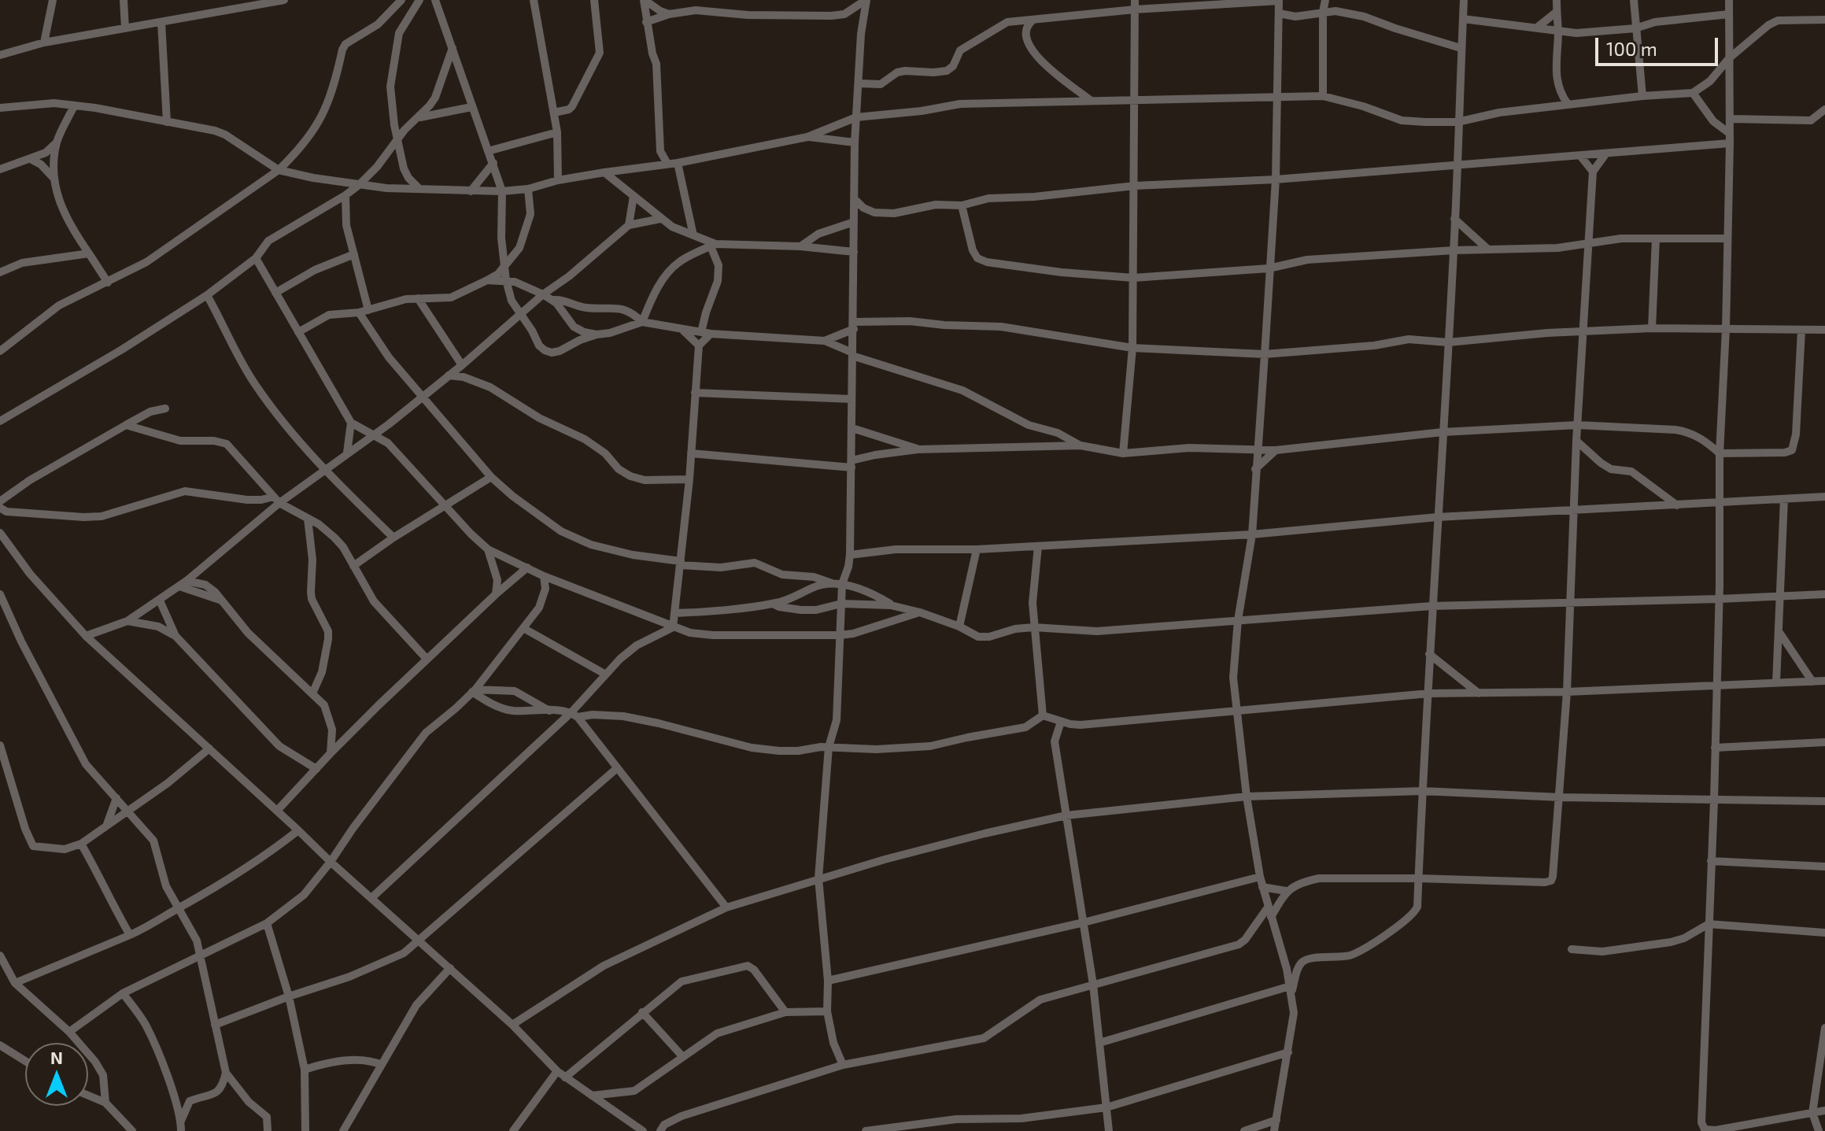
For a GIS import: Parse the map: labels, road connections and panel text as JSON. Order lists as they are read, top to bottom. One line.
{"scale_bar":"100 m","north":"top"}
